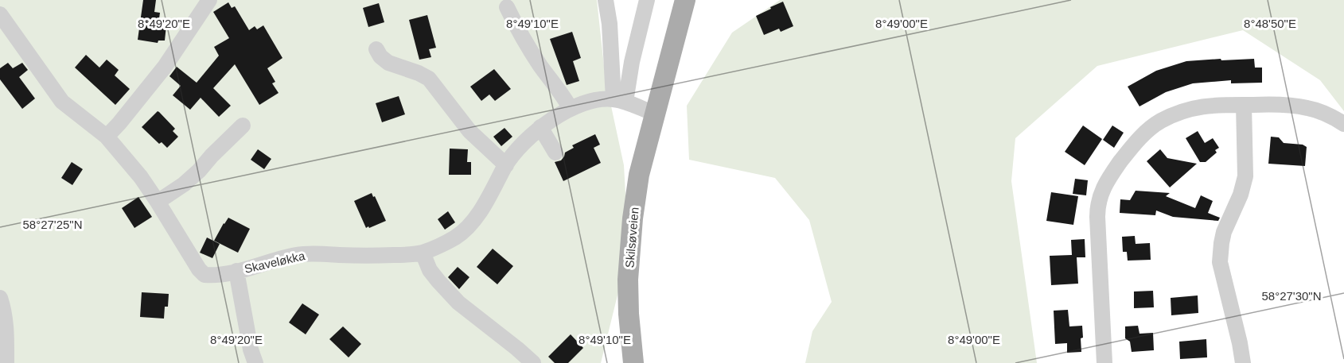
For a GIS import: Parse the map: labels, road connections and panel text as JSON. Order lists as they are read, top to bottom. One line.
{"streets":{"main road":["Skilsøveien"],"street":["Skaveløkka"]},"coordinates":["8°49'20\"E","8°49'10\"E","8°49'00\"E","8°48'50\"E","58°27'25\"N","58°27'30\"N"]}
